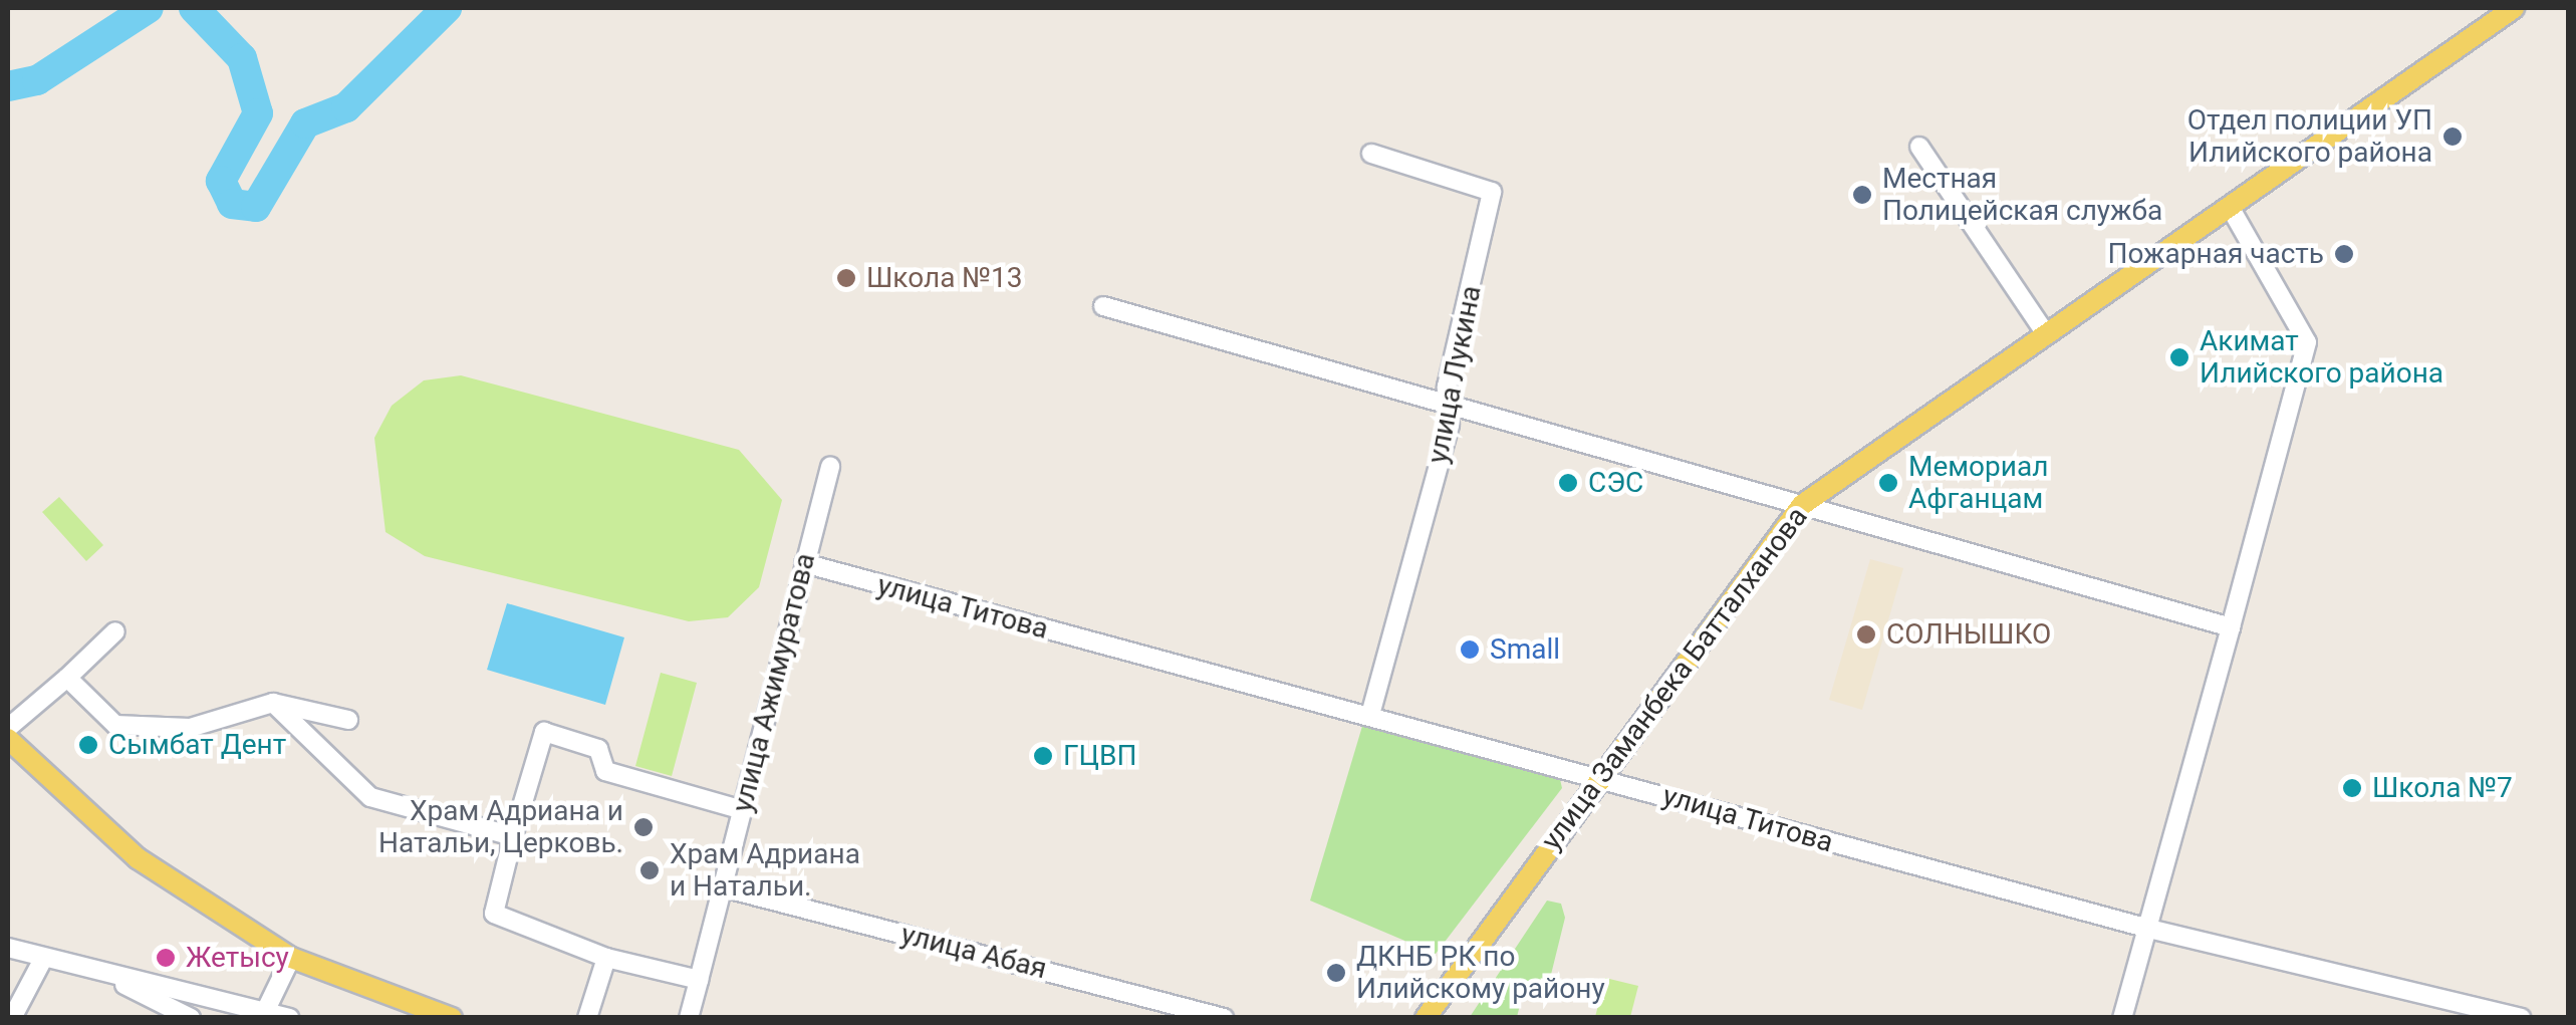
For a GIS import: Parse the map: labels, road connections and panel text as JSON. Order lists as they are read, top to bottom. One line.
{"streets":{"main road":["улица Заманбека Батталханова"],"street":["улица Лукина","улица Титова","улица Ажимуратова","улица Абая"]},"crossings":[["улица Лукина","улица Титова"],["улица Титова","улица Заманбека Батталханова"],["улица Титова","улица Ажимуратова"],["улица Ажимуратова","улица Абая"]],"places":["Отдел полиции УП Илийского района","Местная Полицейская служба","Пожарная часть","Школа №13","Акимат Илийского района","СЭС","Мемориал Афганцам","СОЛНЫШКО","Small","Сымбат Дент","ГЦВП","Школа №7","Храм Адриана и Натальи, Церковь.","Храм Адриана и Натальи.","Жетысу","ДКНБ РК по Илийскому району"]}
